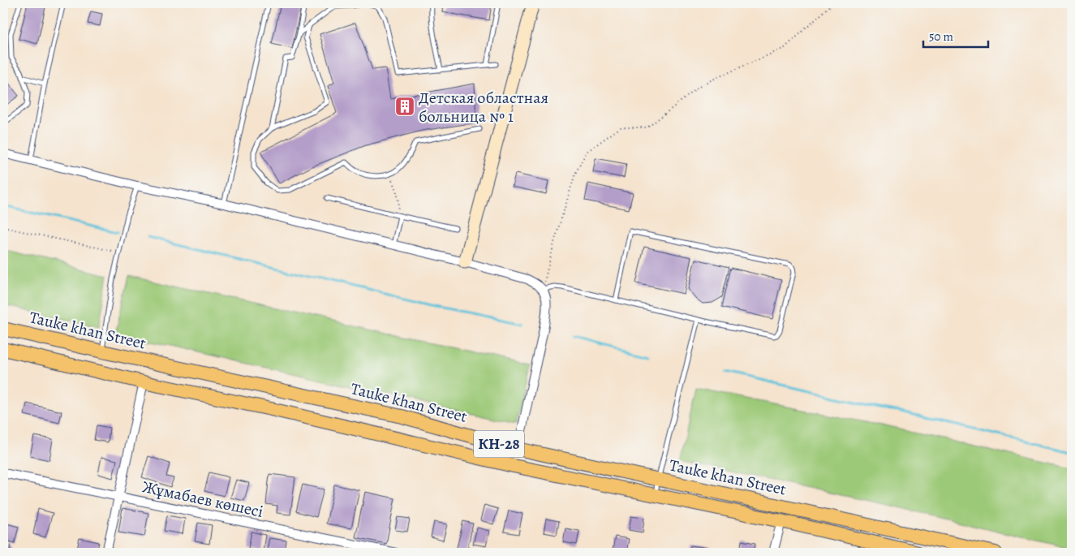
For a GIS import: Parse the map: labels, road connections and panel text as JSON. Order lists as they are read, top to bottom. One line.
{"streets":{"main road":["Tauke khan Street","КН-28"],"street":["Жұмабаев көшесі"]},"places":{"building":["Детская областная больница № 1"]},"scale_bar":"50 m"}
